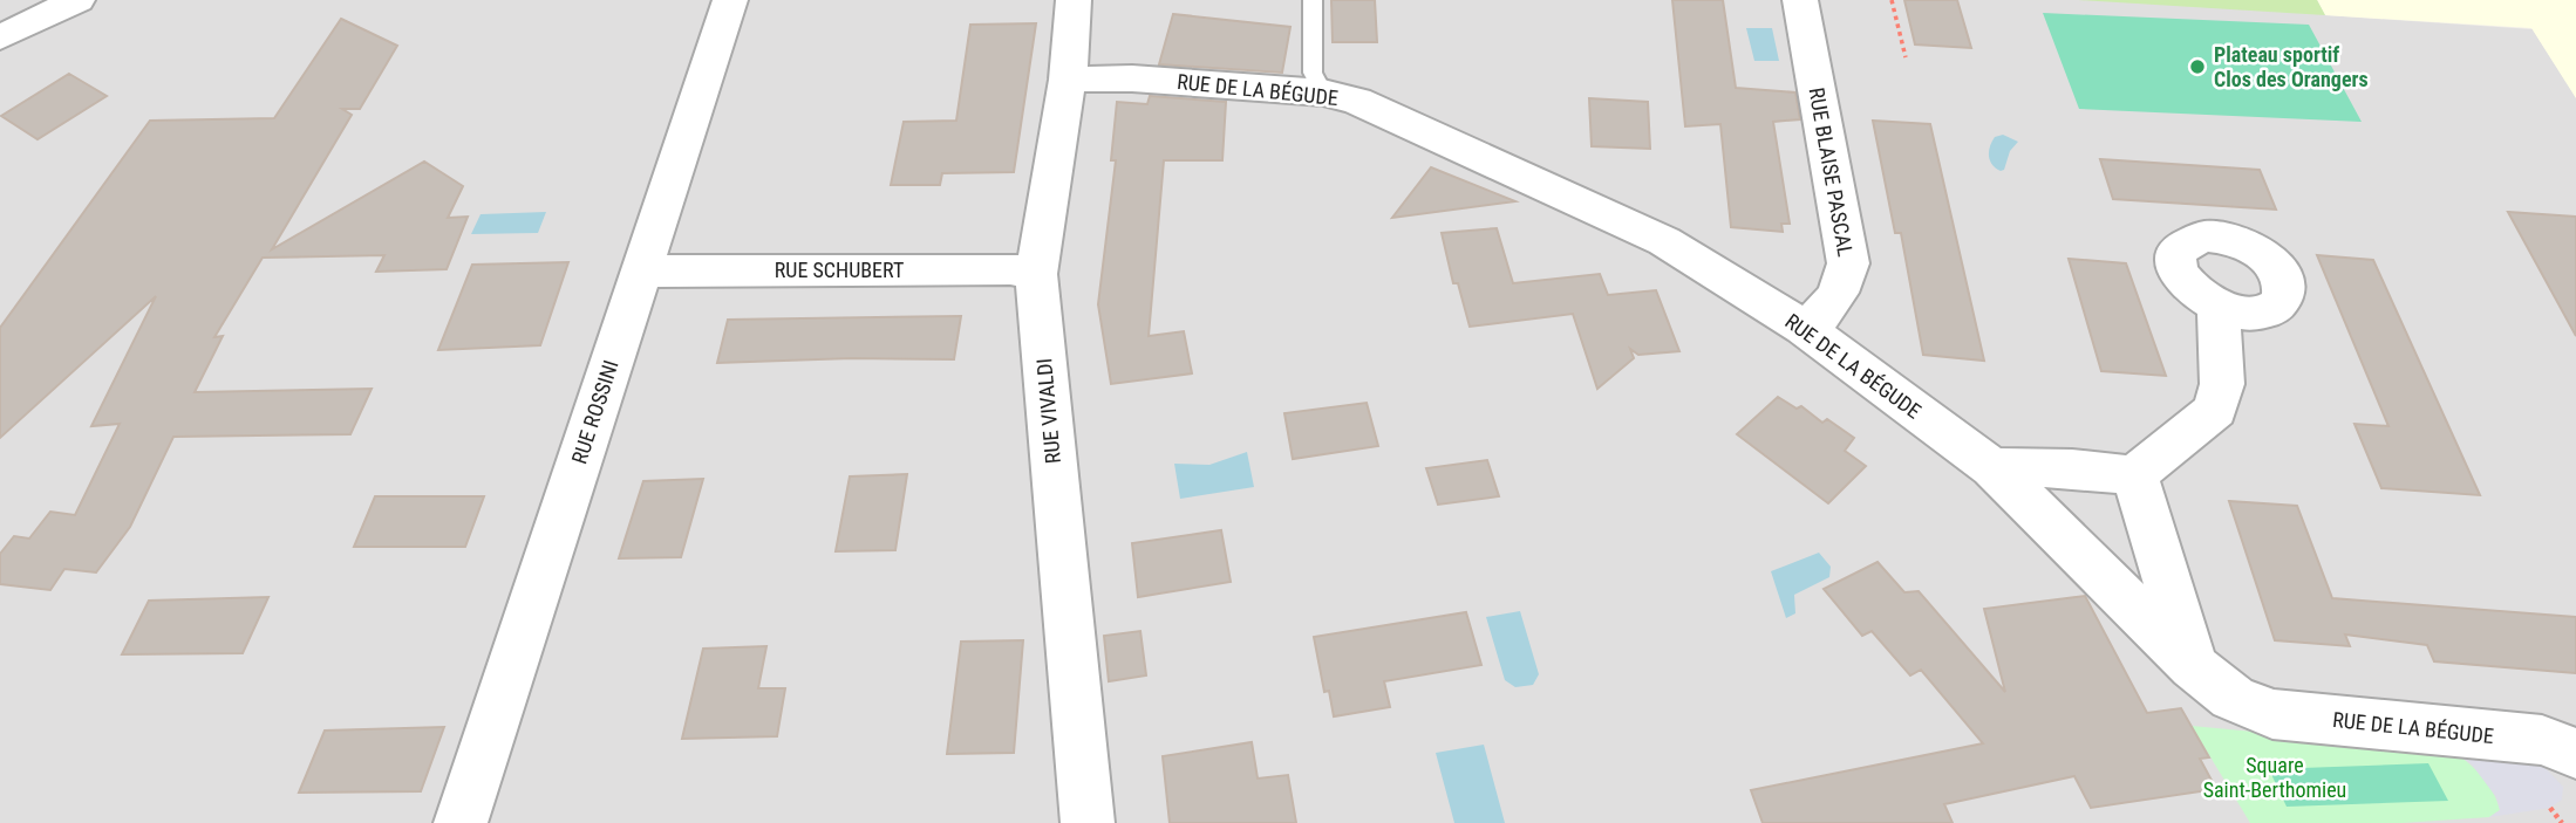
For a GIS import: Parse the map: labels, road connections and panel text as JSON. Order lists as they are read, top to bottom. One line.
{"streets":{"street":["RUE DE LA BÉGUDE","RUE BLAISE PASCAL","RUE SCHUBERT","RUE VIVALDI","RUE ROSSINI"]},"crossings":[["RUE DE LA BÉGUDE","RUE BLAISE PASCAL"],["RUE DE LA BÉGUDE","RUE VIVALDI"],["RUE SCHUBERT","RUE VIVALDI"],["RUE SCHUBERT","RUE ROSSINI"]],"parks":["Square Saint-Berthomieu"],"places":["Plateau sportif Clos des Orangers"]}
